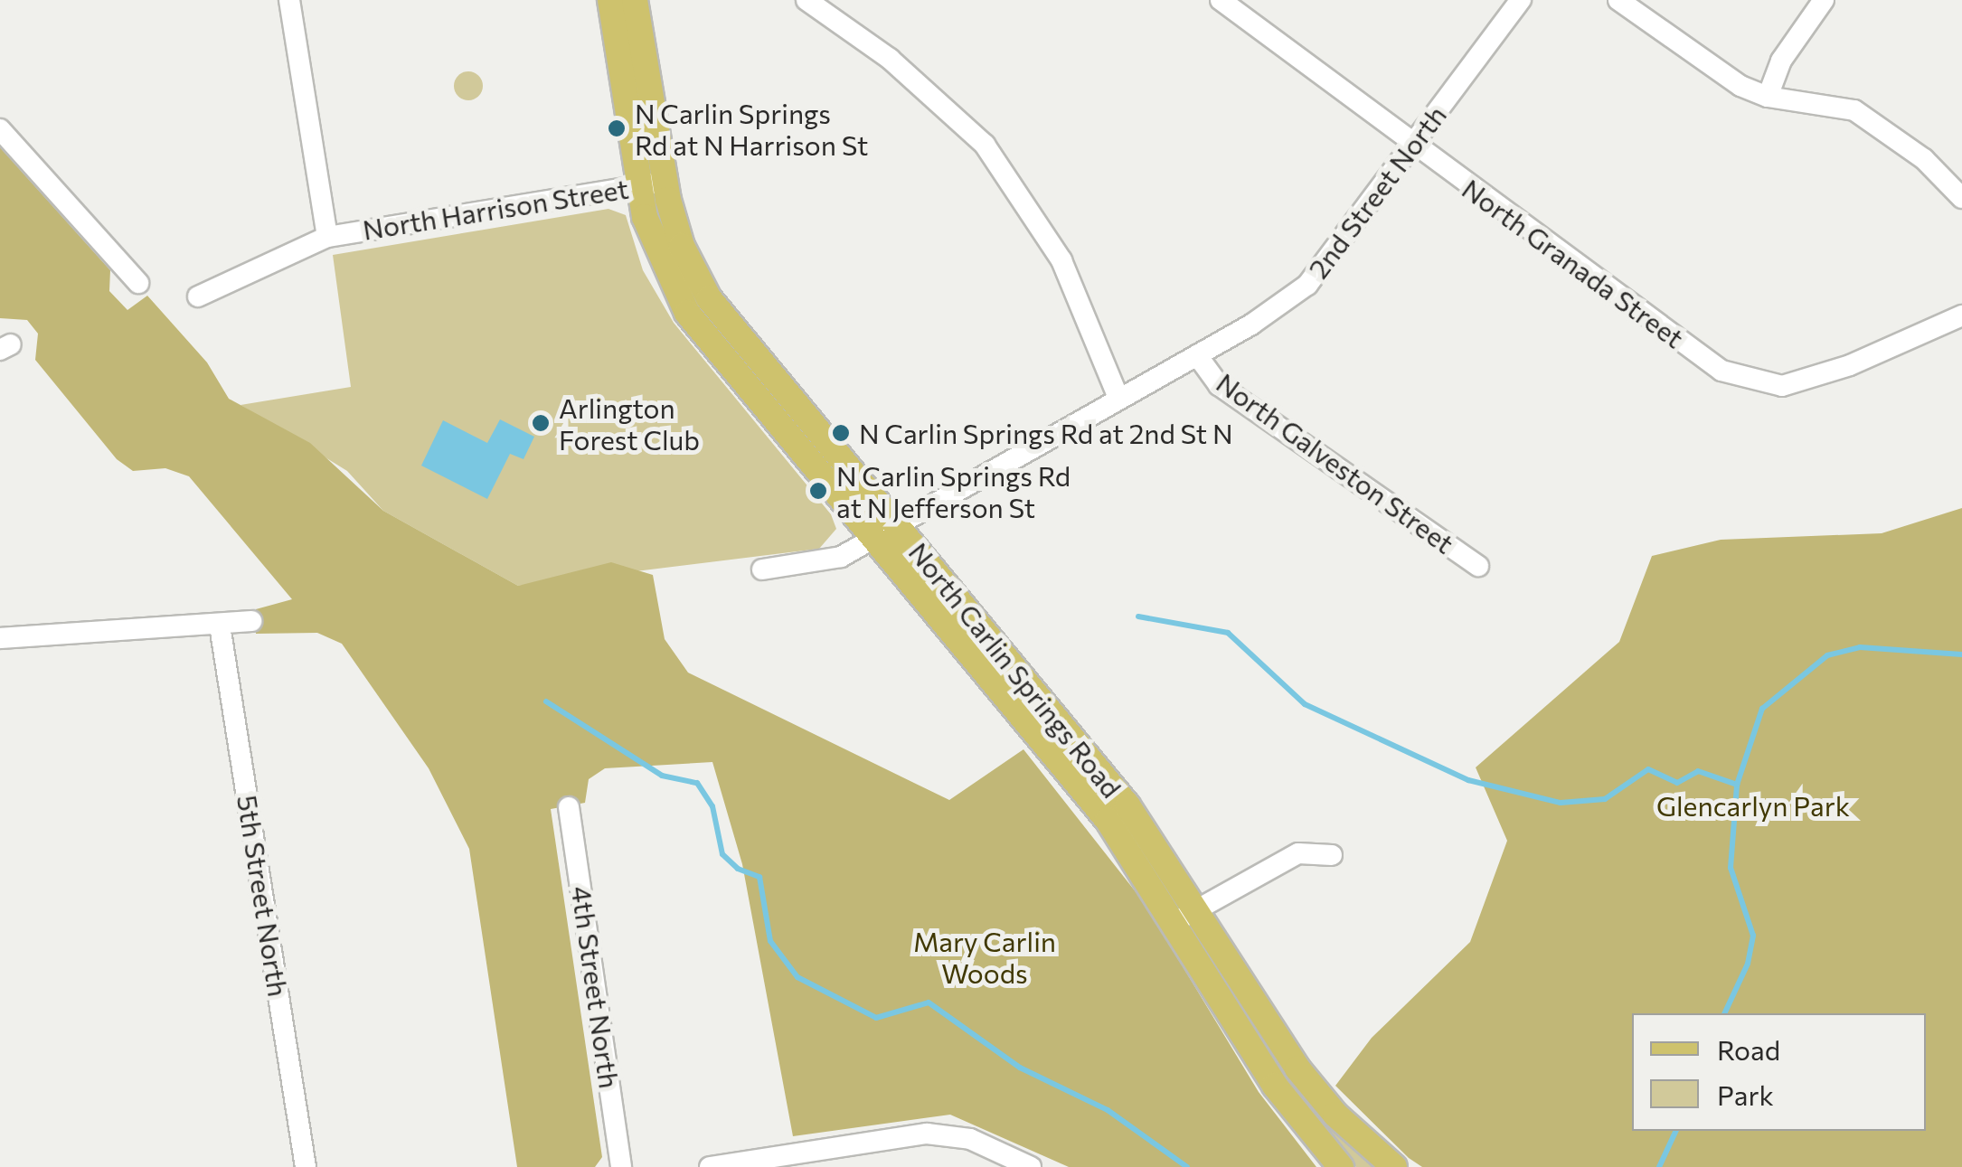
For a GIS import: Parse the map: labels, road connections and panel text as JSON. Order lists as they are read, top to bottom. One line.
{"streets":{"main road":["North Carlin Springs Road"],"street":["2nd Street North","North Harrison Street","North Granada Street","North Galveston Street","5th Street North","4th Street North"]},"crossings":[["2nd Street North","North Granada Street"],["2nd Street North","North Galveston Street"],["2nd Street North","North Carlin Springs Road"],["North Harrison Street","North Carlin Springs Road"]],"parks":["Glencarlyn Park","Mary Carlin Woods"],"places":["N Carlin Springs Rd at N Harrison St","Arlington Forest Club","N Carlin Springs Rd at 2nd St N","N Carlin Springs Rd at N Jefferson St"],"legend":["Road","Park"]}
